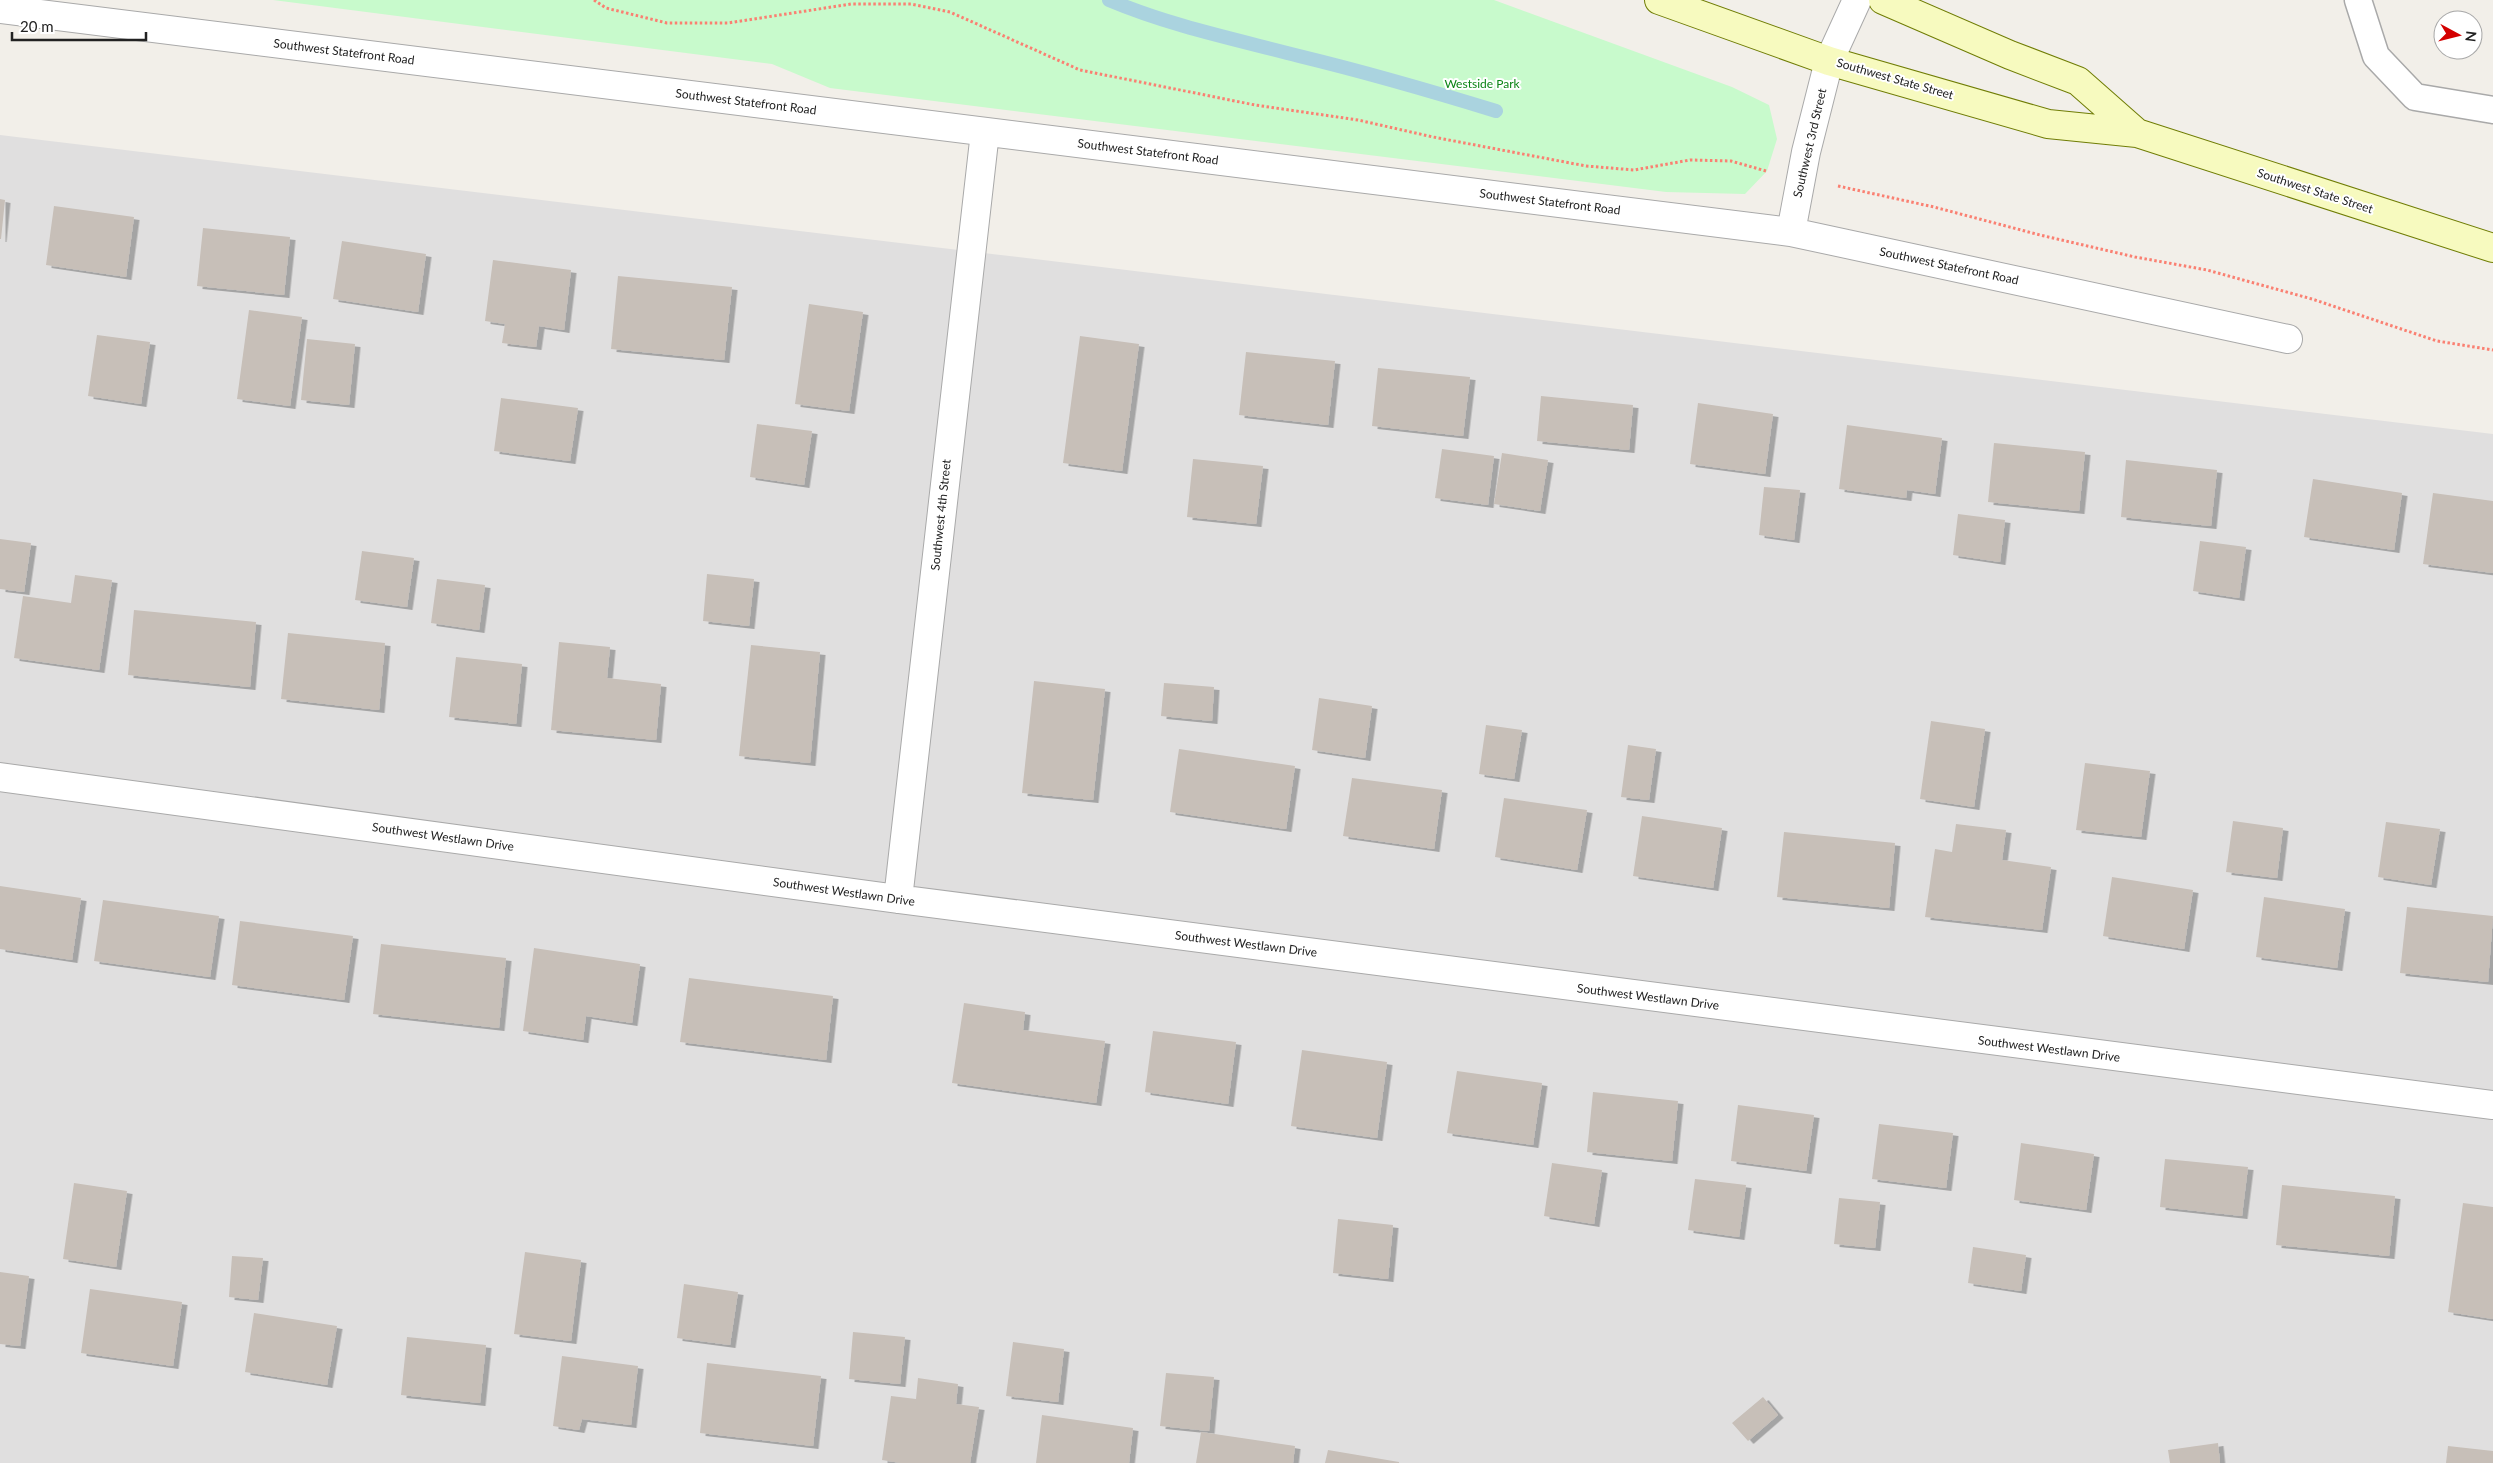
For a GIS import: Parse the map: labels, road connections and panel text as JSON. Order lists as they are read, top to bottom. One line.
{"streets":{"main road":["Southwest State Street"],"street":["Southwest Statefront Road","Southwest 3rd Street","Southwest 4th Street","Southwest Westlawn Drive"]},"crossings":[["Southwest Statefront Road","Southwest 3rd Street"],["Southwest Statefront Road","Southwest 4th Street"],["Southwest State Street","Southwest 3rd Street"],["Southwest 4th Street","Southwest Westlawn Drive"]],"parks":["Westside Park"],"scale_bar":"20 m","north":"right"}
